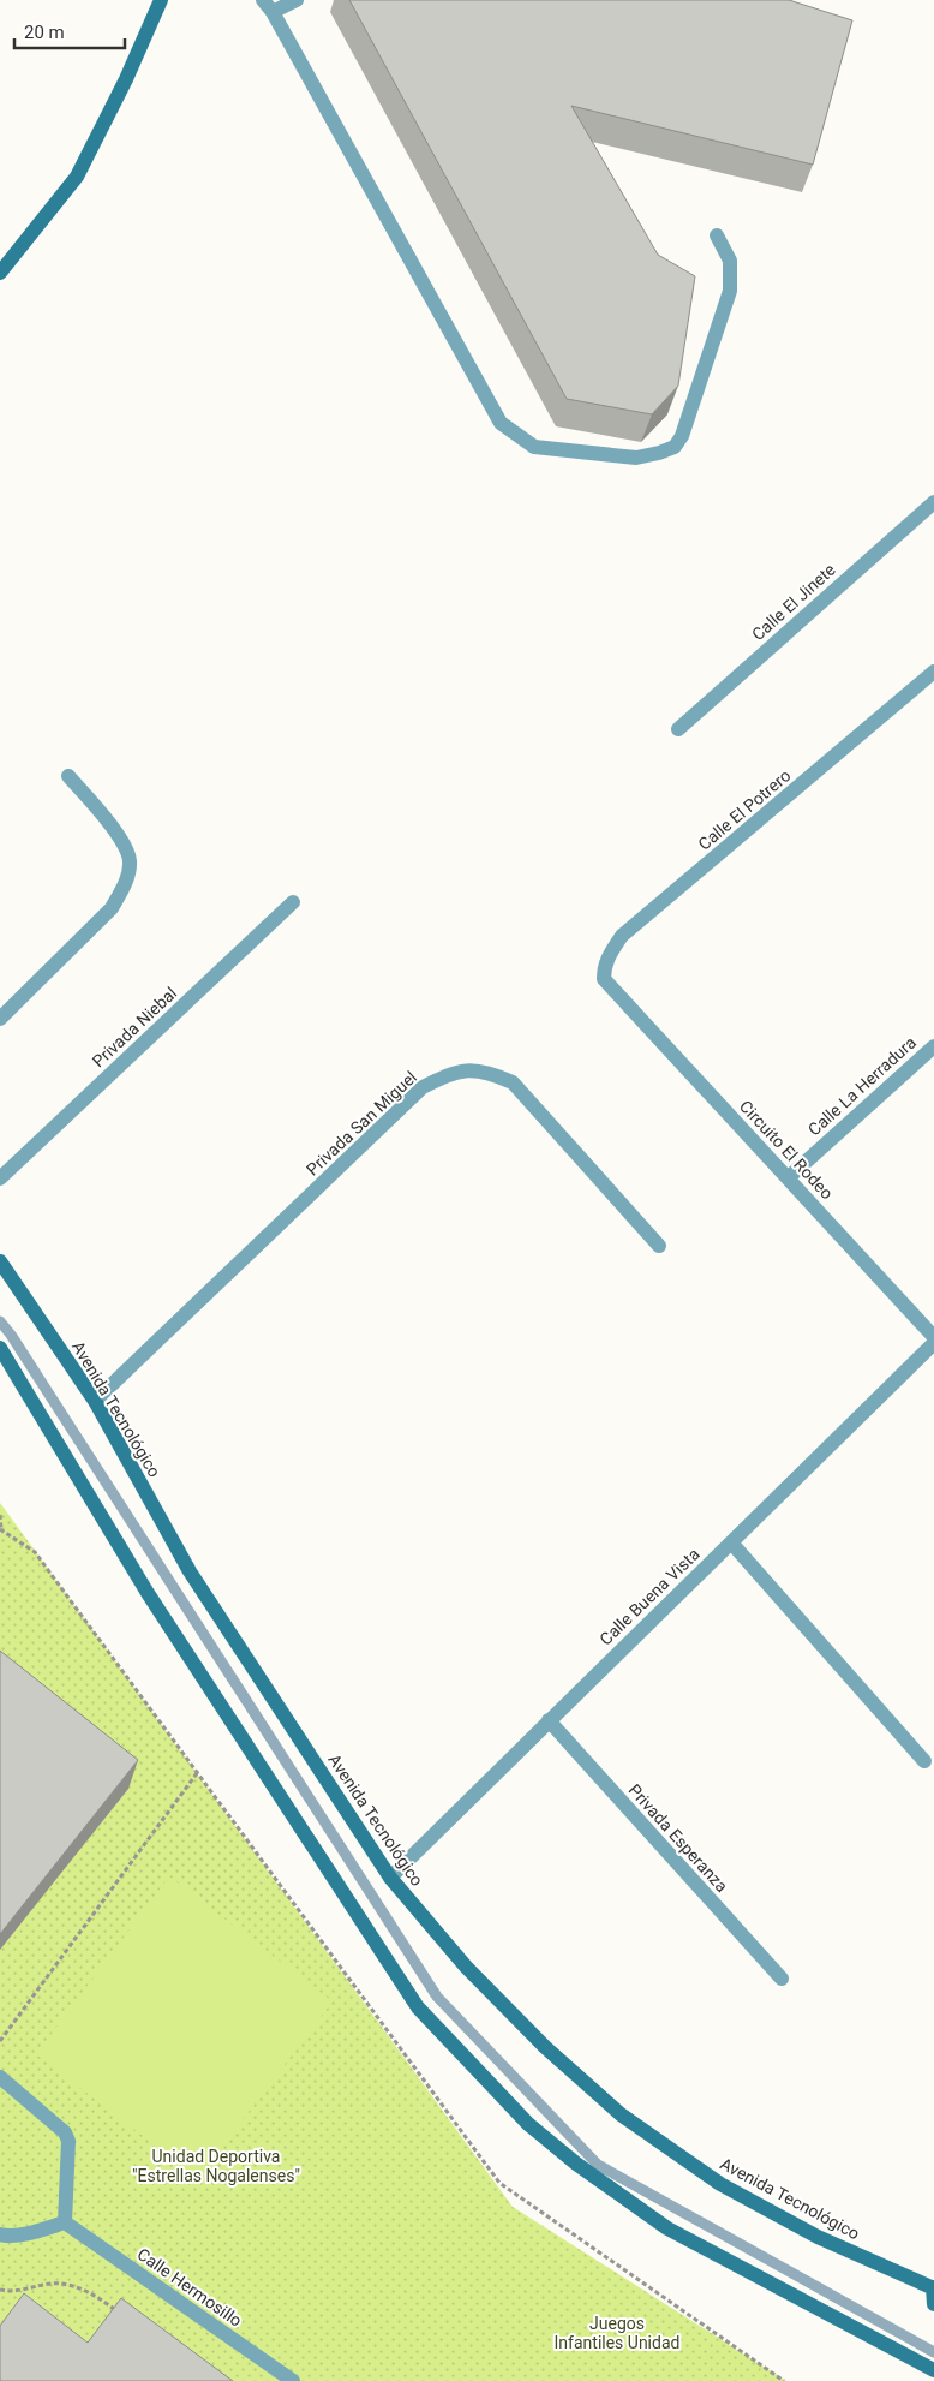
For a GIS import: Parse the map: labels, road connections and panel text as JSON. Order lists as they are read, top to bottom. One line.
{"streets":{"main road":["Avenida Tecnológico"],"street":["Calle El Jinete","Calle El Potrero","Privada Niebal","Calle La Herradura","Privada San Miguel","Circuito El Rodeo","Calle Buena Vista","Privada Esperanza","Calle Hermosillo"]},"crossings":[["Calle El Potrero","Circuito El Rodeo"],["Calle La Herradura","Circuito El Rodeo"],["Privada San Miguel","Avenida Tecnológico"],["Avenida Tecnológico","Calle Buena Vista"],["Calle Buena Vista","Privada Esperanza"]],"parks":["Unidad Deportiva \"Estrellas Nogalenses\"","Juegos Infantiles Unidad"],"scale_bar":"20 m"}
